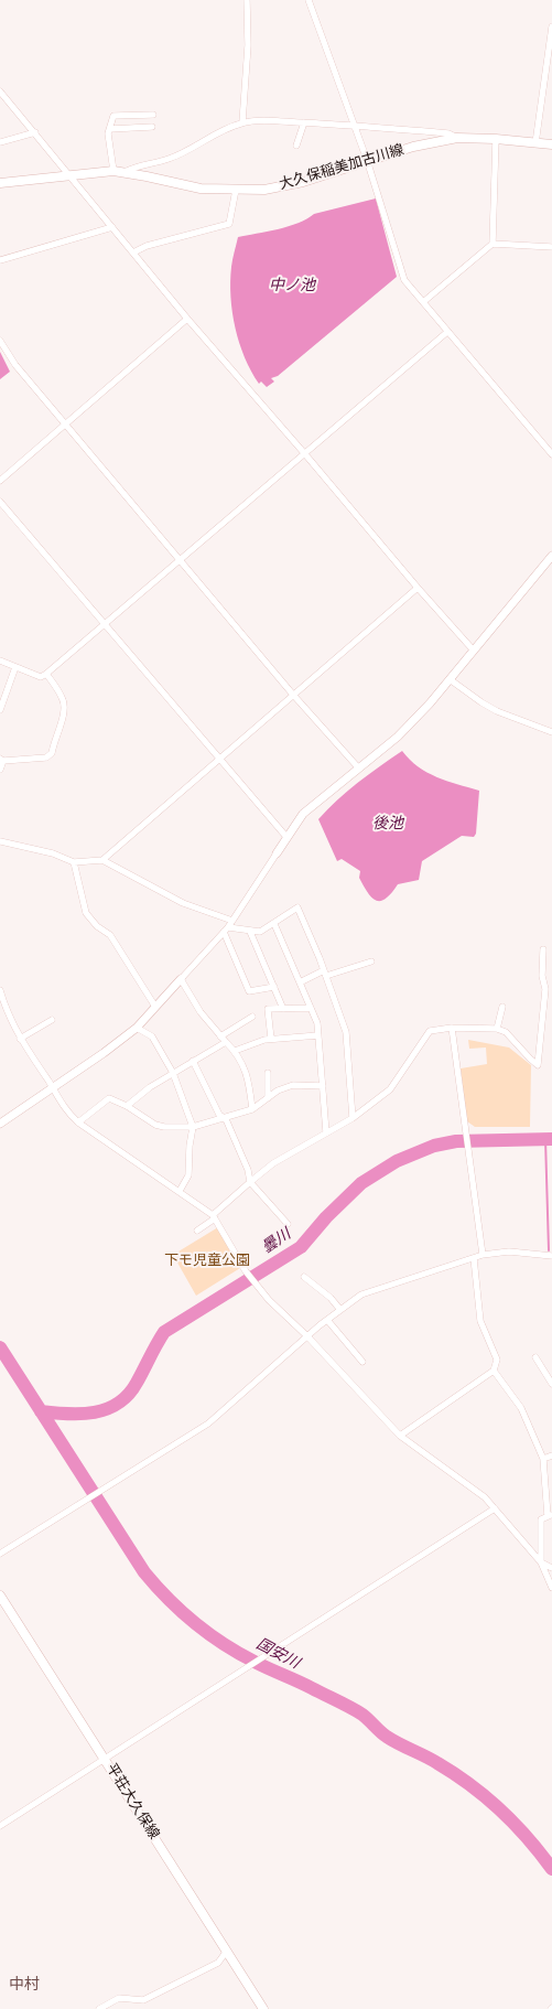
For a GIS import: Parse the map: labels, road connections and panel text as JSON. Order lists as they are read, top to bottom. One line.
{"streets":{"main road":["大久保稲美加古川線","平荘大久保線"]},"districts":["中村"],"water":["中ノ池","後池","曇川","国安川"],"parks":["下モ児童公園"]}
